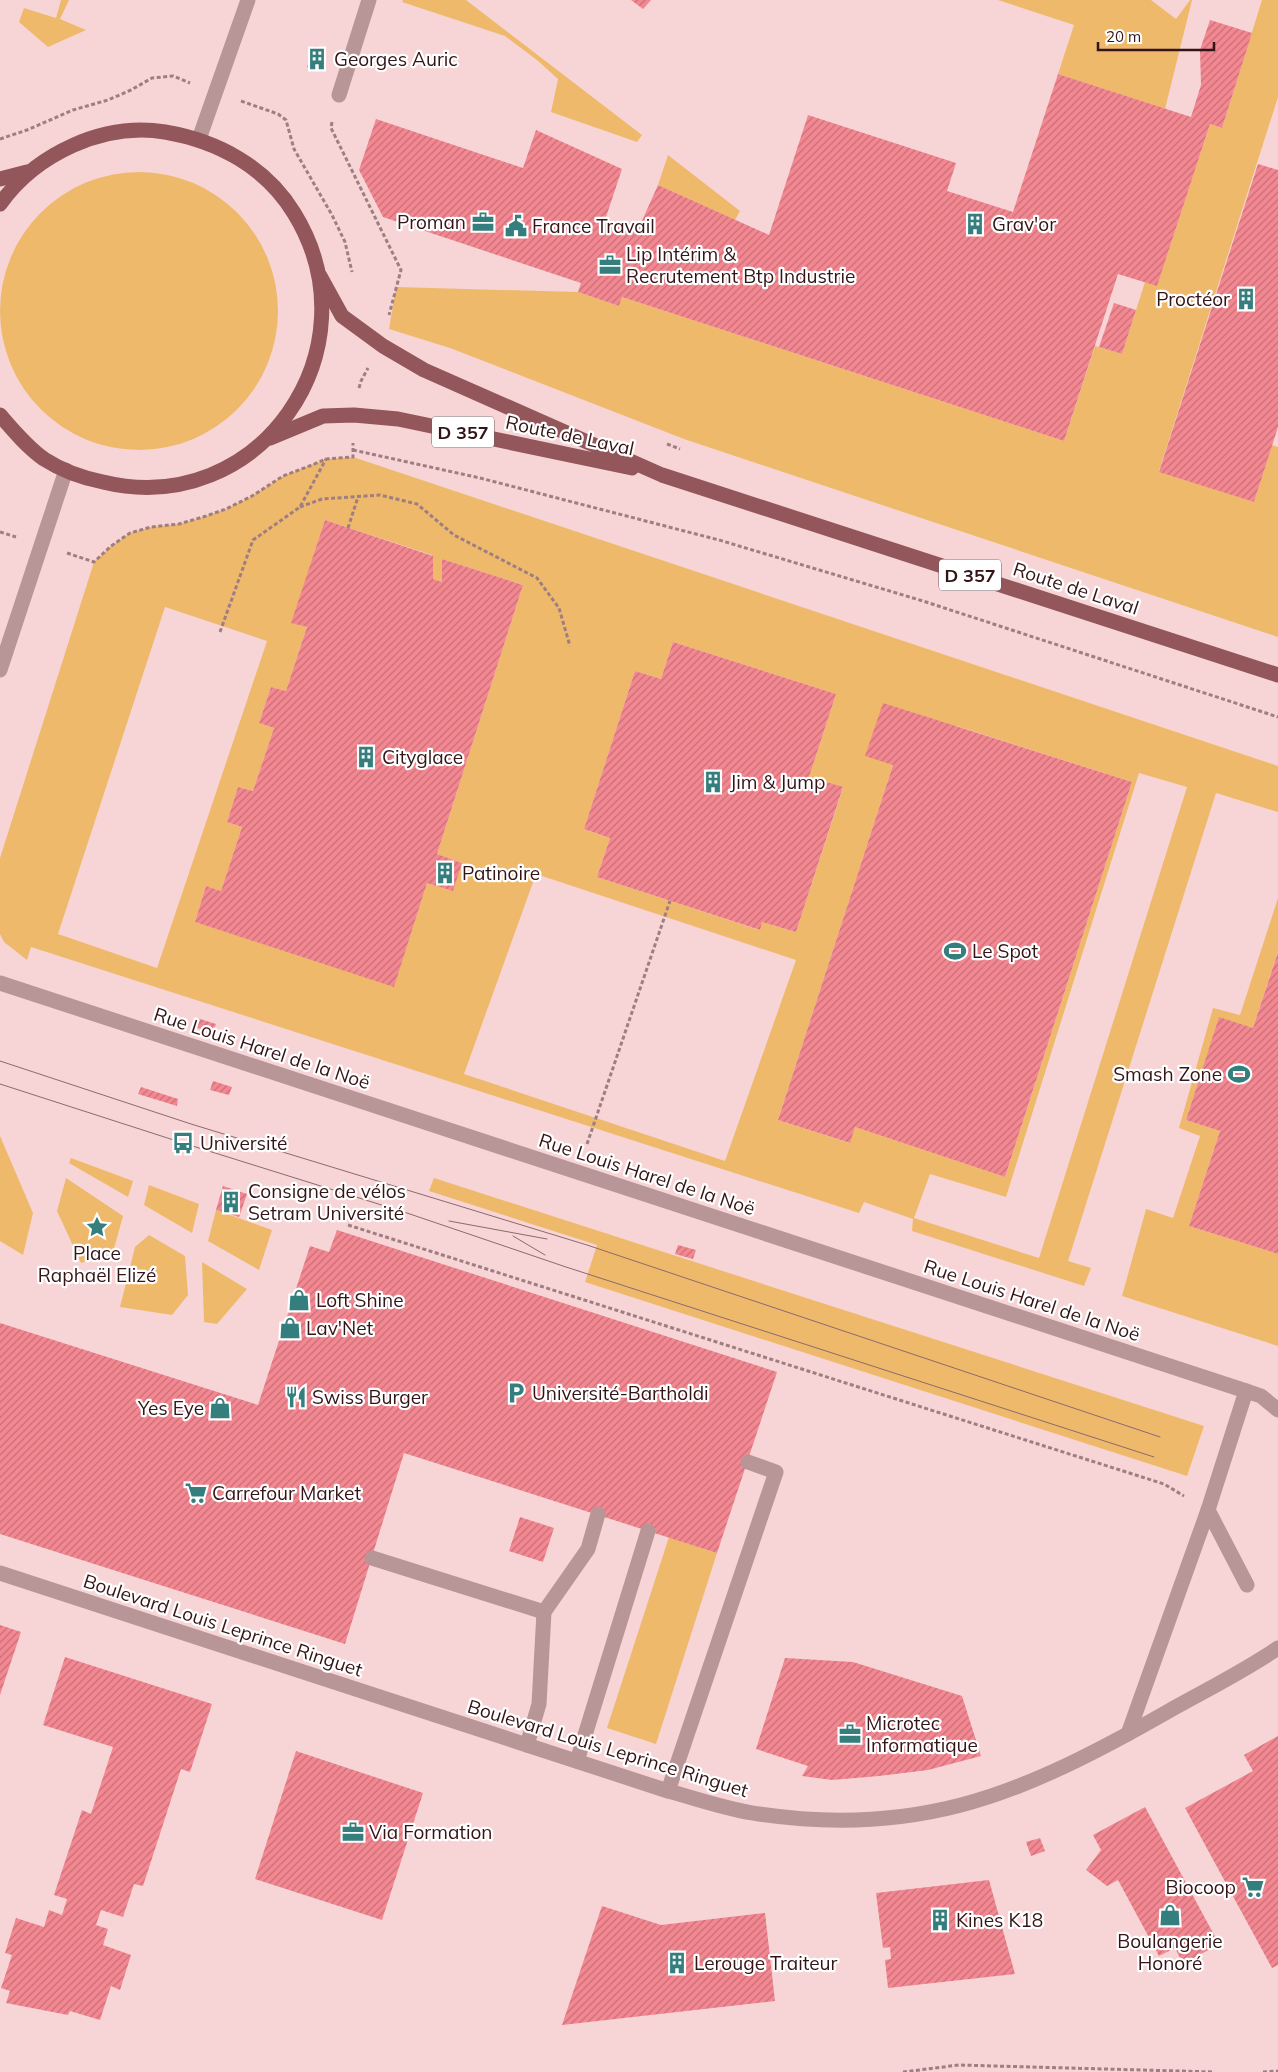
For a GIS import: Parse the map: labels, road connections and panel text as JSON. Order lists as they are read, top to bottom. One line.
{"streets":{"main road":["D 357","Route de Laval"],"street":["Rue Louis Harel de la Noë","Boulevard Louis Leprince Ringuet"]},"places":{"building":["Georges Auric","Grav'or","Proctéor","Cityglace","Jim & Jump","Patinoire","Consigne de vélos Setram Université","Kines K18","Lerouge Traiteur"],"office":["Proman","Lip Intérim & Recrutement Btp Industrie","Microtec Informatique","Via Formation"],"public building":["France Travail"],"sports":["Le Spot","Smash Zone"],"bus stop":["Université"],"place":["Place Raphaël Elizé"],"shop":["Loft Shine","Lav'Net","Yes Eye","Boulangerie Honoré"],"parking":["Université-Bartholdi"],"restaurant":["Swiss Burger"],"supermarket":["Carrefour Market","Biocoop"]},"scale_bar":"20 m"}
